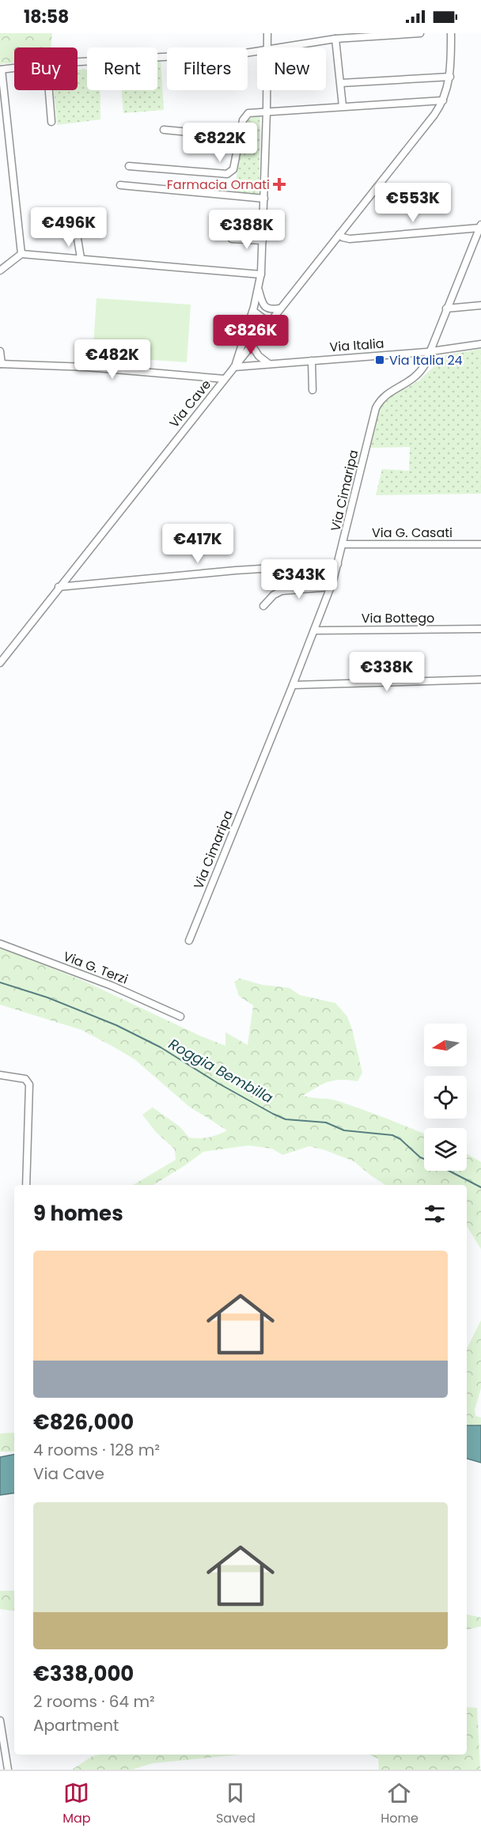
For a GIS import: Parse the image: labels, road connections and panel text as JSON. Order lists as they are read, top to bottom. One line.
{"streets":{"street":["Via Italia","Via Cave","Via Cimaripa","Via G. Casati","Via Bottego","Via G. Terzi"]},"crossings":[["Via Italia","Via Cave"],["Via Italia","Via Cimaripa"],["Via Cimaripa","Via G. Casati"],["Via Cimaripa","Via Bottego"]],"water":["Roggia Bembilla"],"places":{"health":["Farmacia Ornati"],"transit":["Via Italia 24"]},"north":"left","page":{"status":"18:58","chip":["Buy","Rent","Filters","New"],"price":["€822K","€553K","€496K","€388K","€826K","€482K","€417K","€343K","€338K"],"heading":"9 homes","list":[{"name":"€826,000","note":"4 rooms · 128 m² · Via Cave"},{"name":"€338,000","note":"2 rooms · 64 m² · Apartment"}],"tabs":["Map","Saved","Home"]}}
